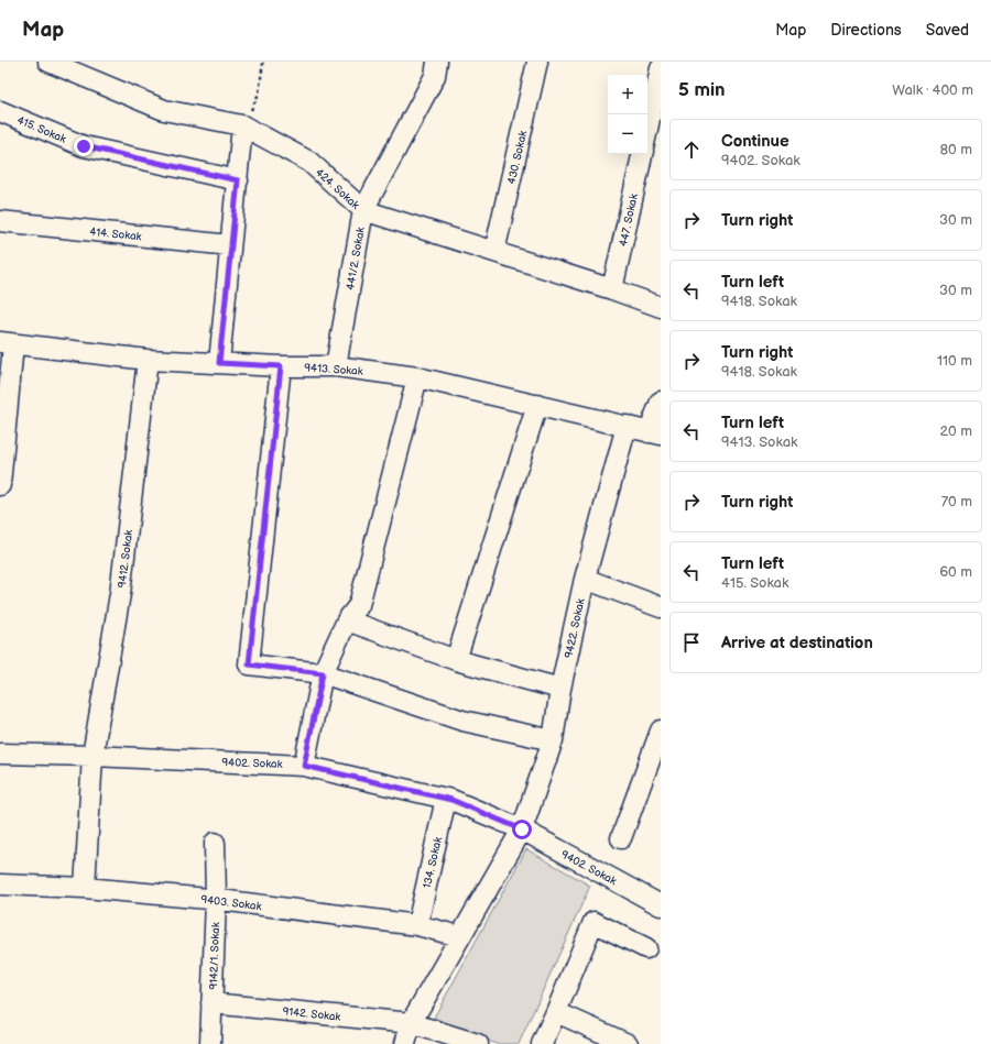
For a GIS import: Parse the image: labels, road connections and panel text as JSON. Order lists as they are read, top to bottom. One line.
{"streets":{"street":["415. Sokak","430. Sokak","424. Sokak","447. Sokak","414. Sokak","441/2. Sokak","9413. Sokak","9412. Sokak","9422. Sokak","9402. Sokak","134. Sokak","9403. Sokak","9142/1. Sokak","9142. Sokak"]},"crossings":[["430. Sokak","424. Sokak"],["424. Sokak","447. Sokak"],["424. Sokak","441/2. Sokak"],["441/2. Sokak","9413. Sokak"],["9413. Sokak","9412. Sokak"],["9413. Sokak","9422. Sokak"],["9412. Sokak","9402. Sokak"],["9412. Sokak","9403. Sokak"],["9422. Sokak","9402. Sokak"],["9422. Sokak","9403. Sokak"],["9422. Sokak","9142. Sokak"],["9402. Sokak","134. Sokak"],["134. Sokak","9403. Sokak"],["9403. Sokak","9142/1. Sokak"],["9142/1. Sokak","9142. Sokak"]],"page":{"header":"Map","nav":["Map","Directions","Saved"],"heading":["5 min","Walk · 400 m"],"map_buttons":["+","−"],"list":[["Continue","9402. Sokak","80 m"],["Turn right","30 m"],["Turn left","9418. Sokak","30 m"],["Turn right","9418. Sokak","110 m"],["Turn left","9413. Sokak","20 m"],["Turn right","70 m"],["Turn left","415. Sokak","60 m"],"Arrive at destination"]}}
